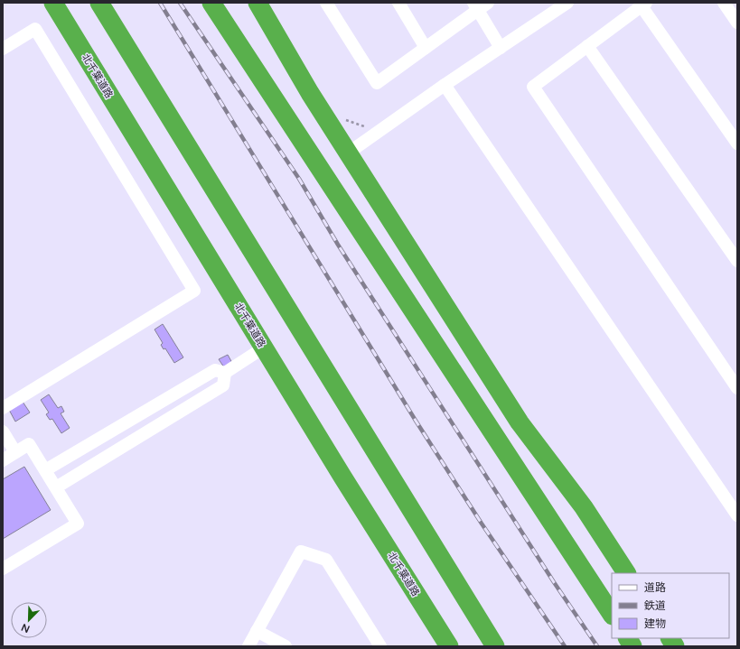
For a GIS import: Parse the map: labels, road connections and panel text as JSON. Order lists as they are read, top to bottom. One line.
{"streets":{"highway":["北千葉道路"]},"legend":["道路","鉄道","建物"],"north":"bottom left"}
